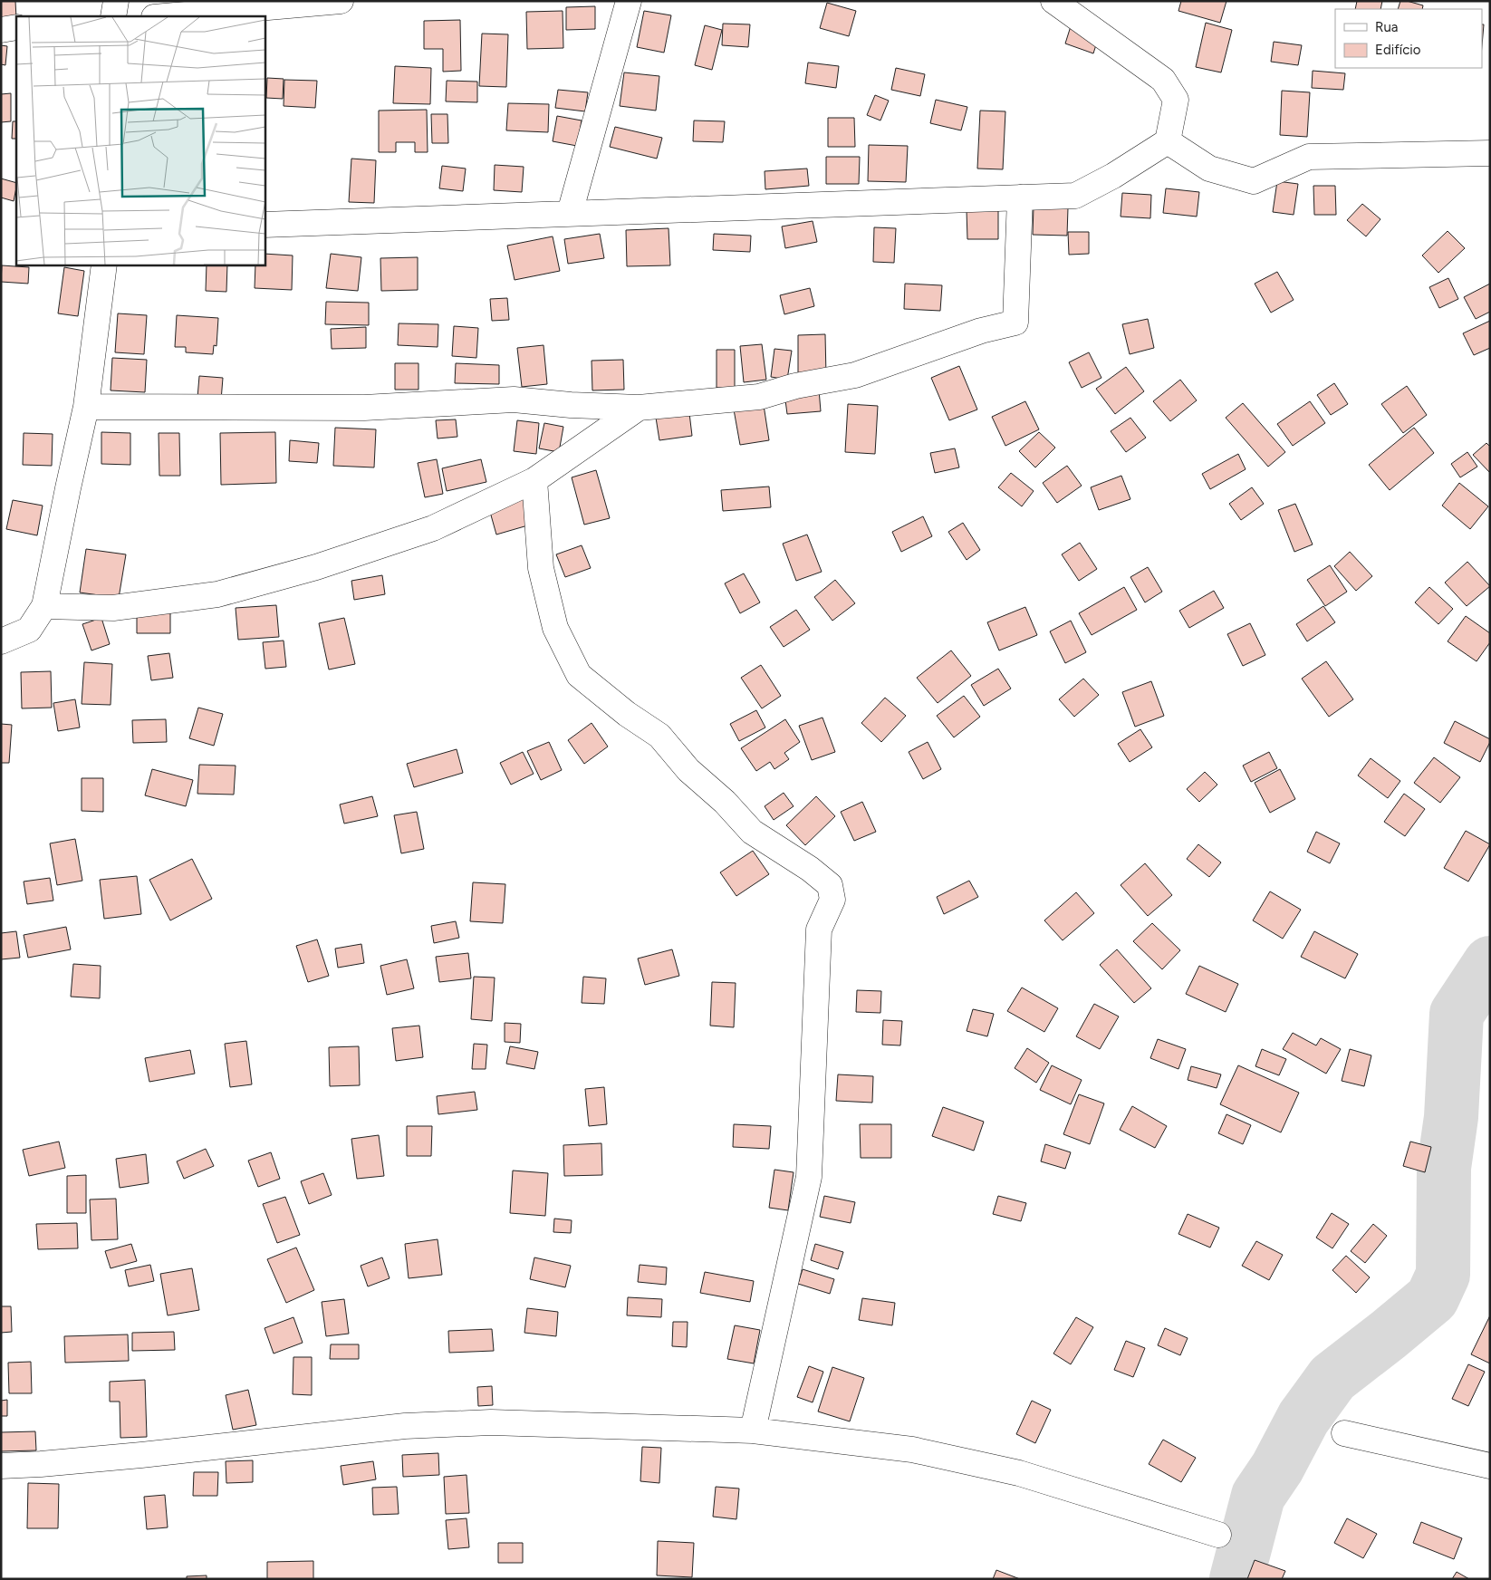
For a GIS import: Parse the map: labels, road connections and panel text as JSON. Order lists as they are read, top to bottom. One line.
{"legend":["Rua","Edifício"]}
